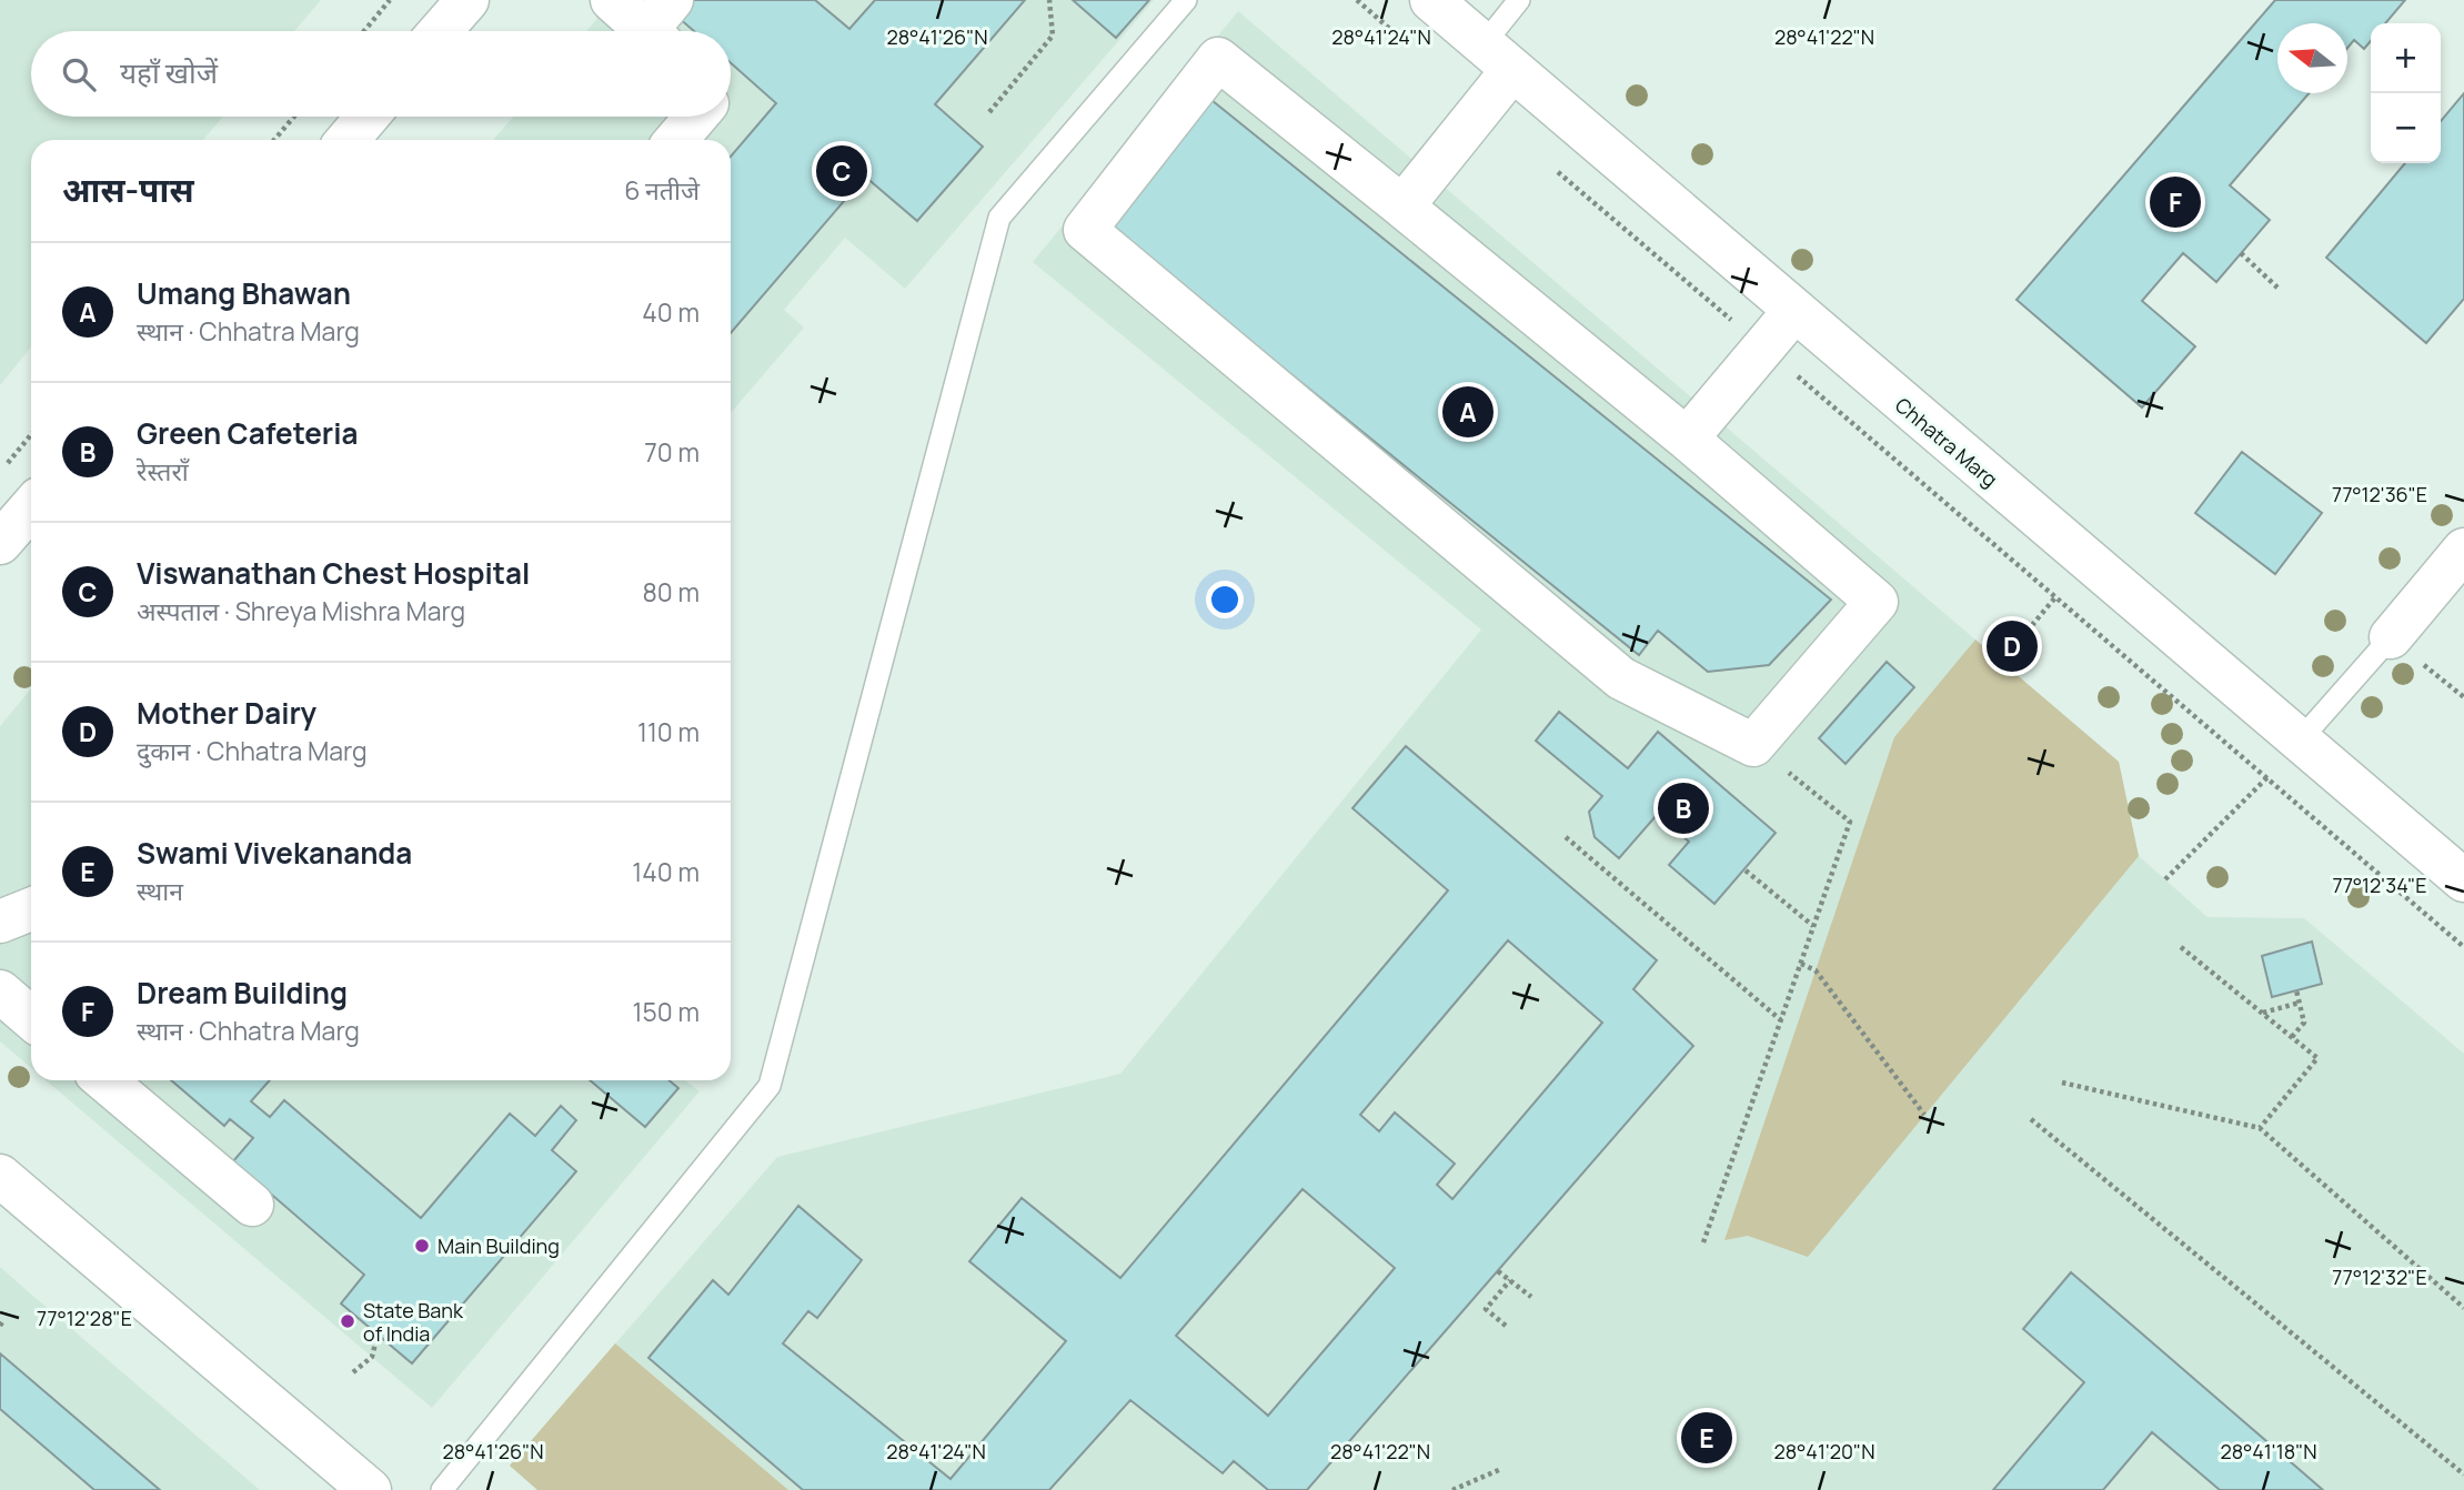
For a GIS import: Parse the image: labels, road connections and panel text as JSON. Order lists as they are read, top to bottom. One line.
{"streets":{"street":["Chhatra Marg"]},"places":["Main Building","State Bank of India"],"north":"left","page":{"map_buttons":["+","−"],"search":"यहाँ खोजें","heading":["आस-पास","6 नतीजे"],"pins":["C","F","A","D","B","E"],"list":[{"mark":"A","name":"Umang Bhawan","note":"स्थान · Chhatra Marg","value":"40 m"},{"mark":"B","name":"Green Cafeteria","note":"रेस्तराँ","value":"70 m"},{"mark":"C","name":"Viswanathan Chest Hospital","note":"अस्पताल · Shreya Mishra Marg","value":"80 m"},{"mark":"D","name":"Mother Dairy","note":"दुकान · Chhatra Marg","value":"110 m"},{"mark":"E","name":"Swami Vivekananda","note":"स्थान","value":"140 m"},{"mark":"F","name":"Dream Building","note":"स्थान · Chhatra Marg","value":"150 m"}]},"coordinates":["28°41'26\"N","28°41'24\"N","28°41'22\"N","77°12'36\"E","77°12'34\"E","77°12'32\"E","77°12'28\"E","28°41'20\"N","28°41'18\"N"]}
